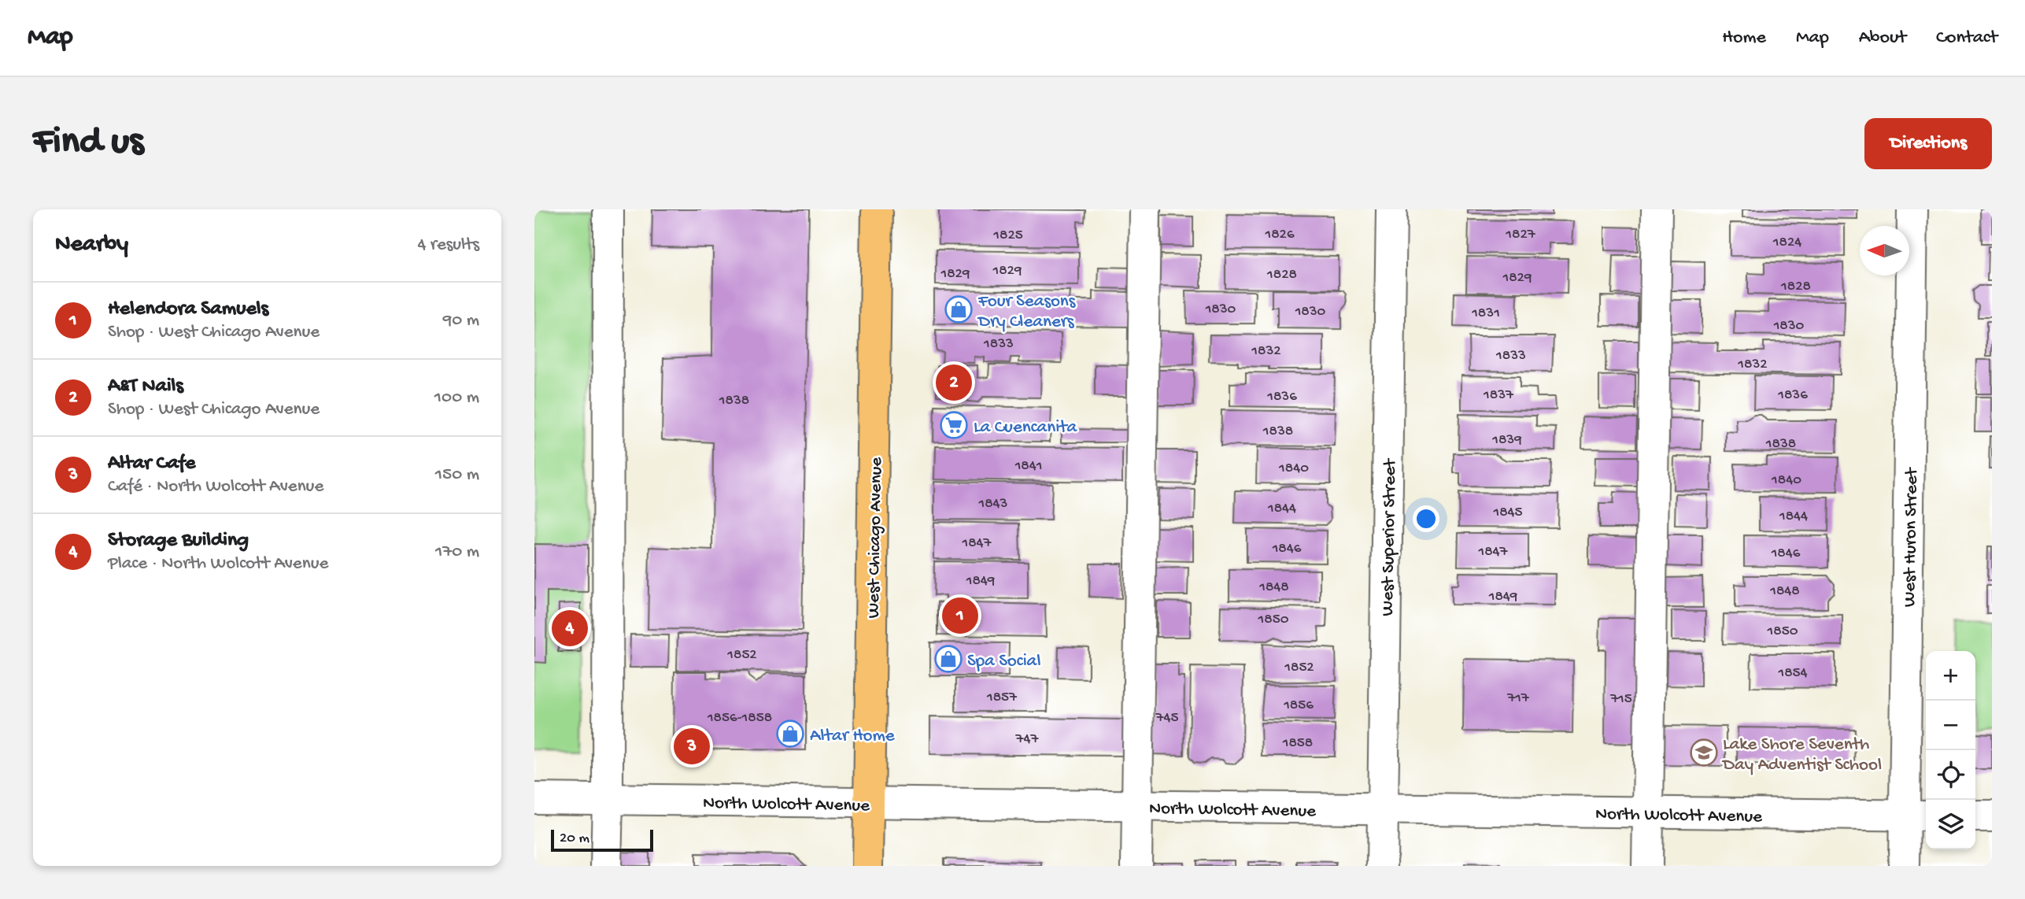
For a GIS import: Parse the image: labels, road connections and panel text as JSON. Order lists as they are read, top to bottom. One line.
{"streets":{"main road":["West Chicago Avenue"],"street":["West Superior Street","West Huron Street","North Wolcott Avenue"]},"crossings":[["West Chicago Avenue","North Wolcott Avenue"],["West Superior Street","North Wolcott Avenue"],["West Huron Street","North Wolcott Avenue"]],"places":{"shop":["Four Seasons Dry Cleaners","Spa Social","Altar Home"],"supermarket":["La Cuencanita"],"school or university":["Lake Shore Seventh Day Adventist School"]},"house_numbers":["1826","1827","1825","1824","1829","1829","1828","1829","1828","1830","1830","1831","1830","1833","1832","1833","1832","1837","1836","1836","1838","1838","1839","1838","1841","1840","1840","1843","1844","1845","1844","1847","1846","1847","1846","1849","1848","1848","1849","1850","1850","1852","1852","1854","1857","717","715","1856","1856-1858","745","747","1858"],"scale_bar":"20 m","north":"left","page":{"header":"Map","nav":["Home","Map","About","Contact"],"buttons":"Directions","title":"Find us","heading":["Nearby","4 results"],"list":[{"mark":"1","name":"Helendora Samuels","note":"Shop · West Chicago Avenue","value":"90 m"},{"mark":"2","name":"A&T Nails","note":"Shop · West Chicago Avenue","value":"100 m"},{"mark":"3","name":"Altar Cafe","note":"Café · North Wolcott Avenue","value":"150 m"},{"mark":"4","name":"Storage Building","note":"Place · North Wolcott Avenue","value":"170 m"}],"pins":["2","1","4","3"],"map_buttons":["+","−"],"scale":"20 m"}}
